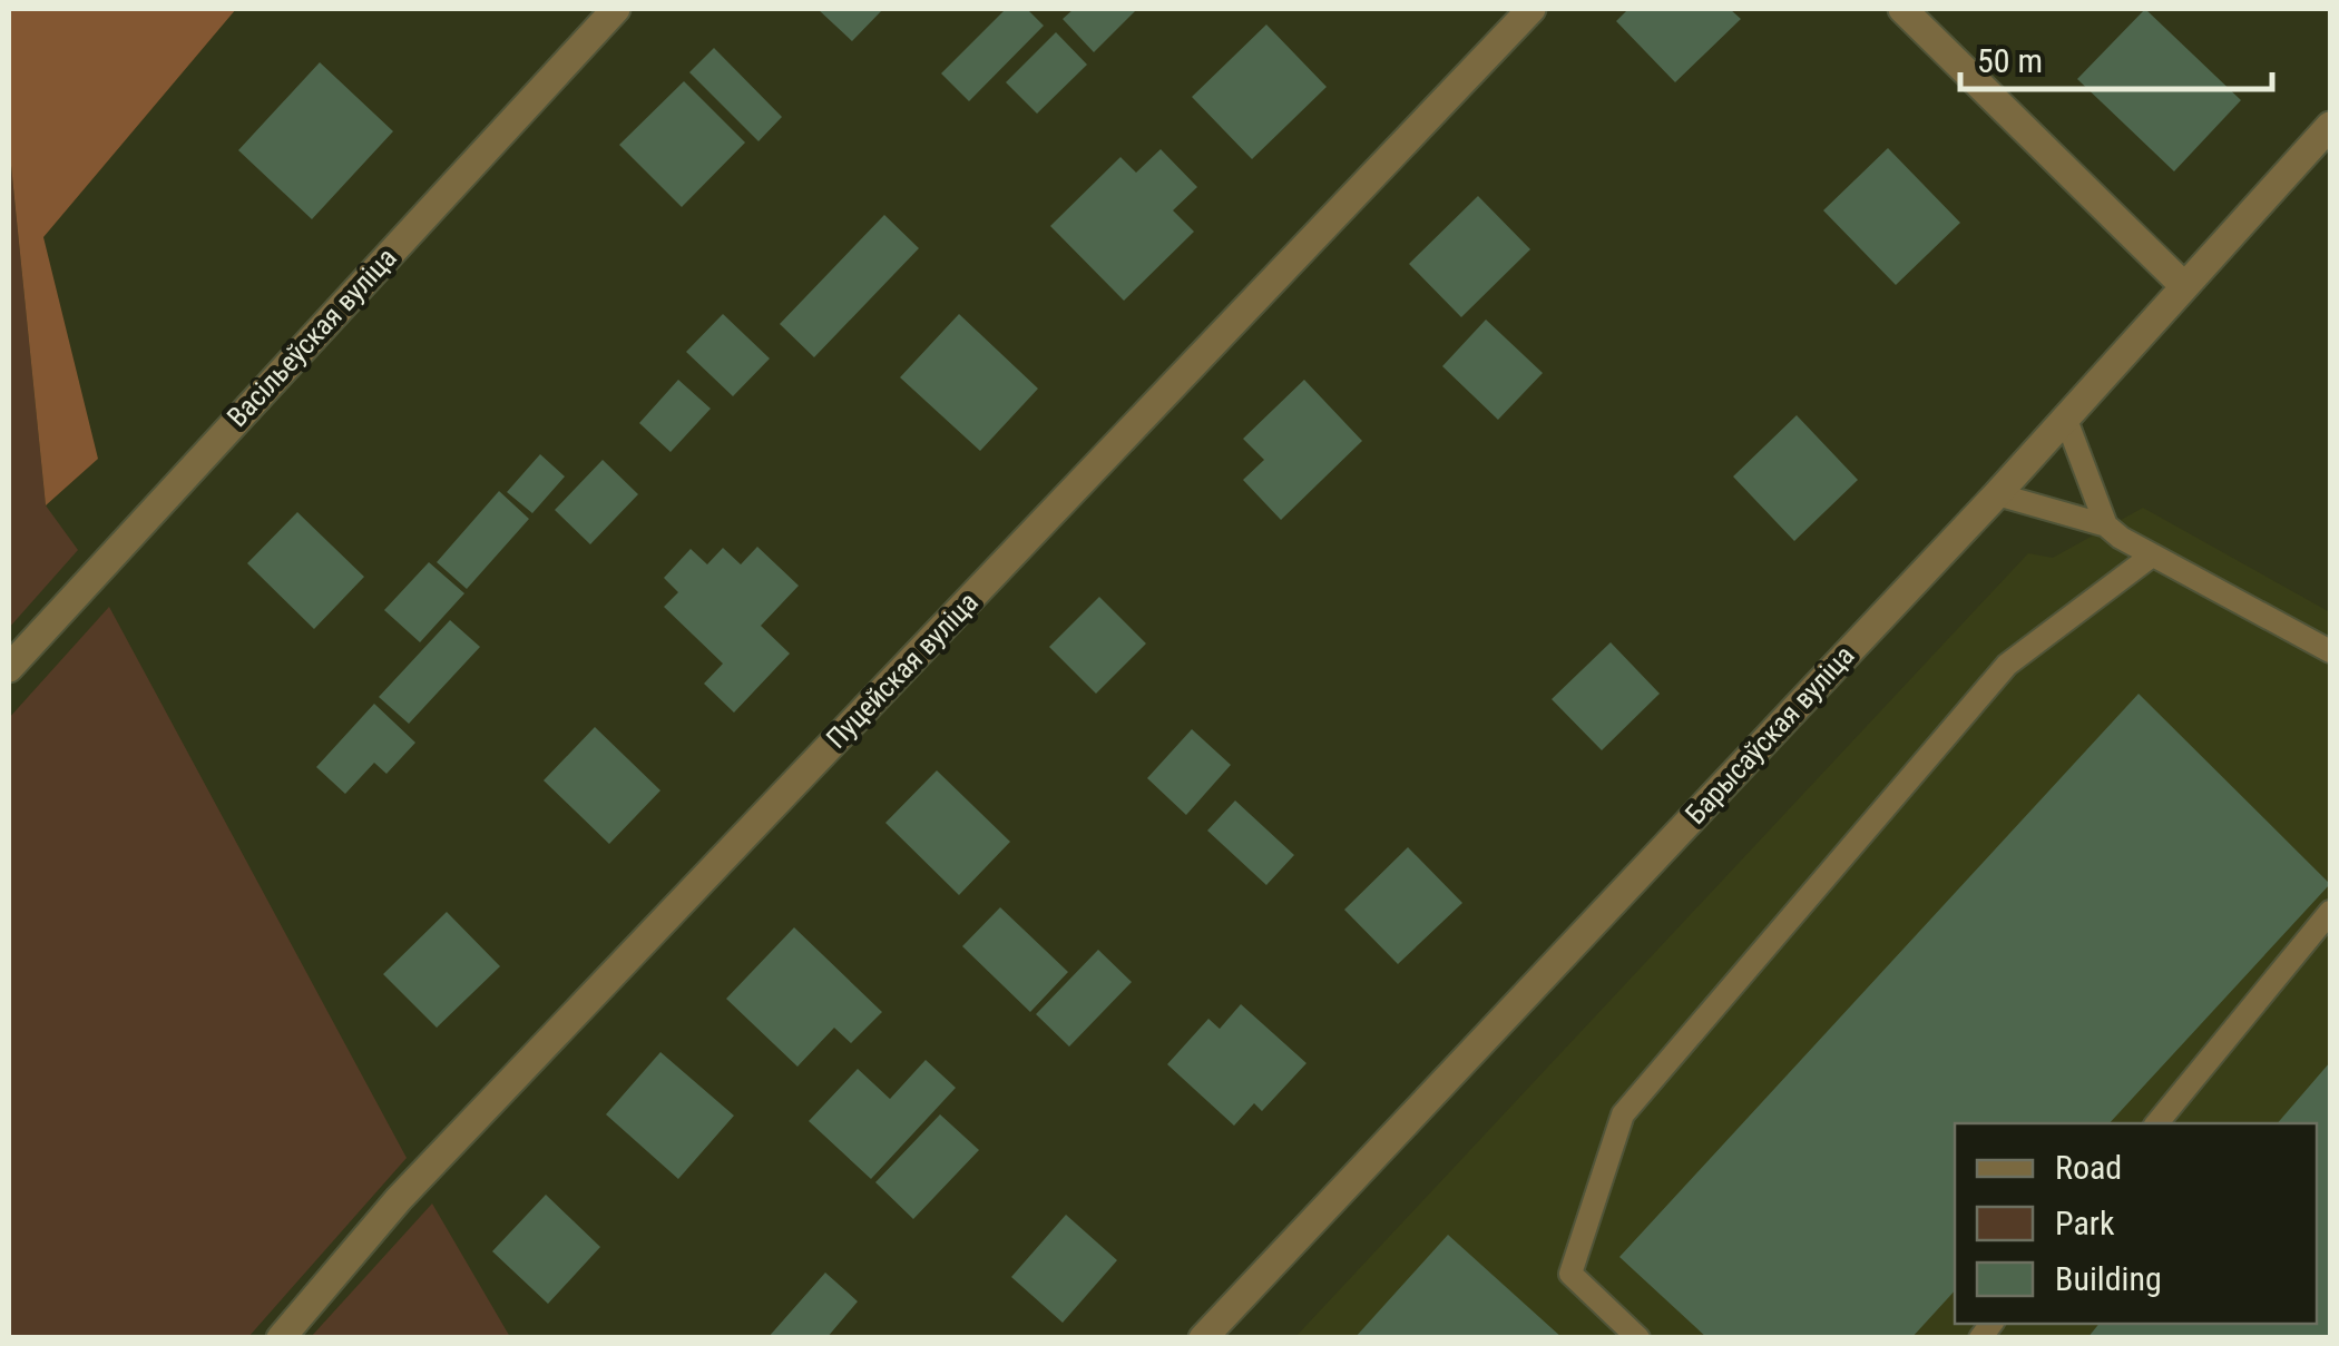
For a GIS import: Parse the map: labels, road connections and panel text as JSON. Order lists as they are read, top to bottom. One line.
{"streets":{"street":["Васільеўская вуліца","Пуцейская вуліца","Барысаўская вуліца"]},"legend":["Road","Park","Building"],"scale_bar":"50 m"}
